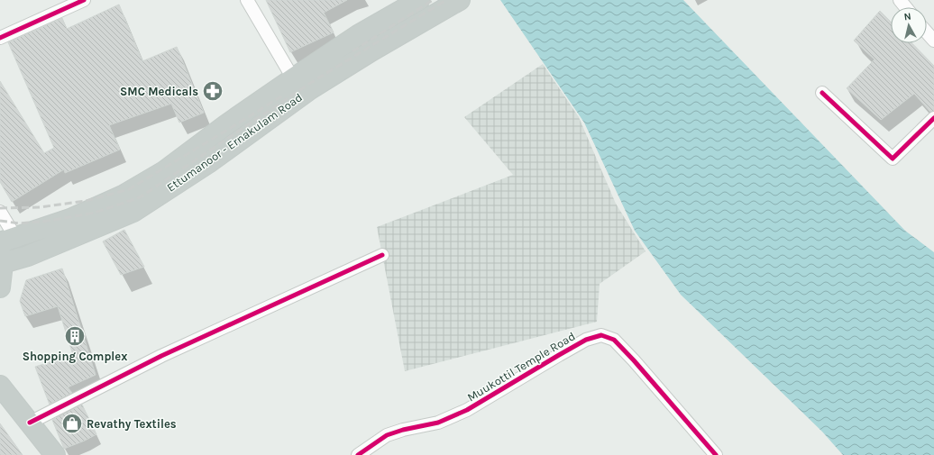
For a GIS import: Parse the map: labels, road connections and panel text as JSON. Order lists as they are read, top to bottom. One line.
{"streets":{"highway":["Ettumanoor - Ernakulam Road"],"street":["Muukottil Temple Road"]},"places":{"pharmacy":["SMC Medicals"],"building":["Shopping Complex"],"shop":["Revathy Textiles"]},"north":"top"}
